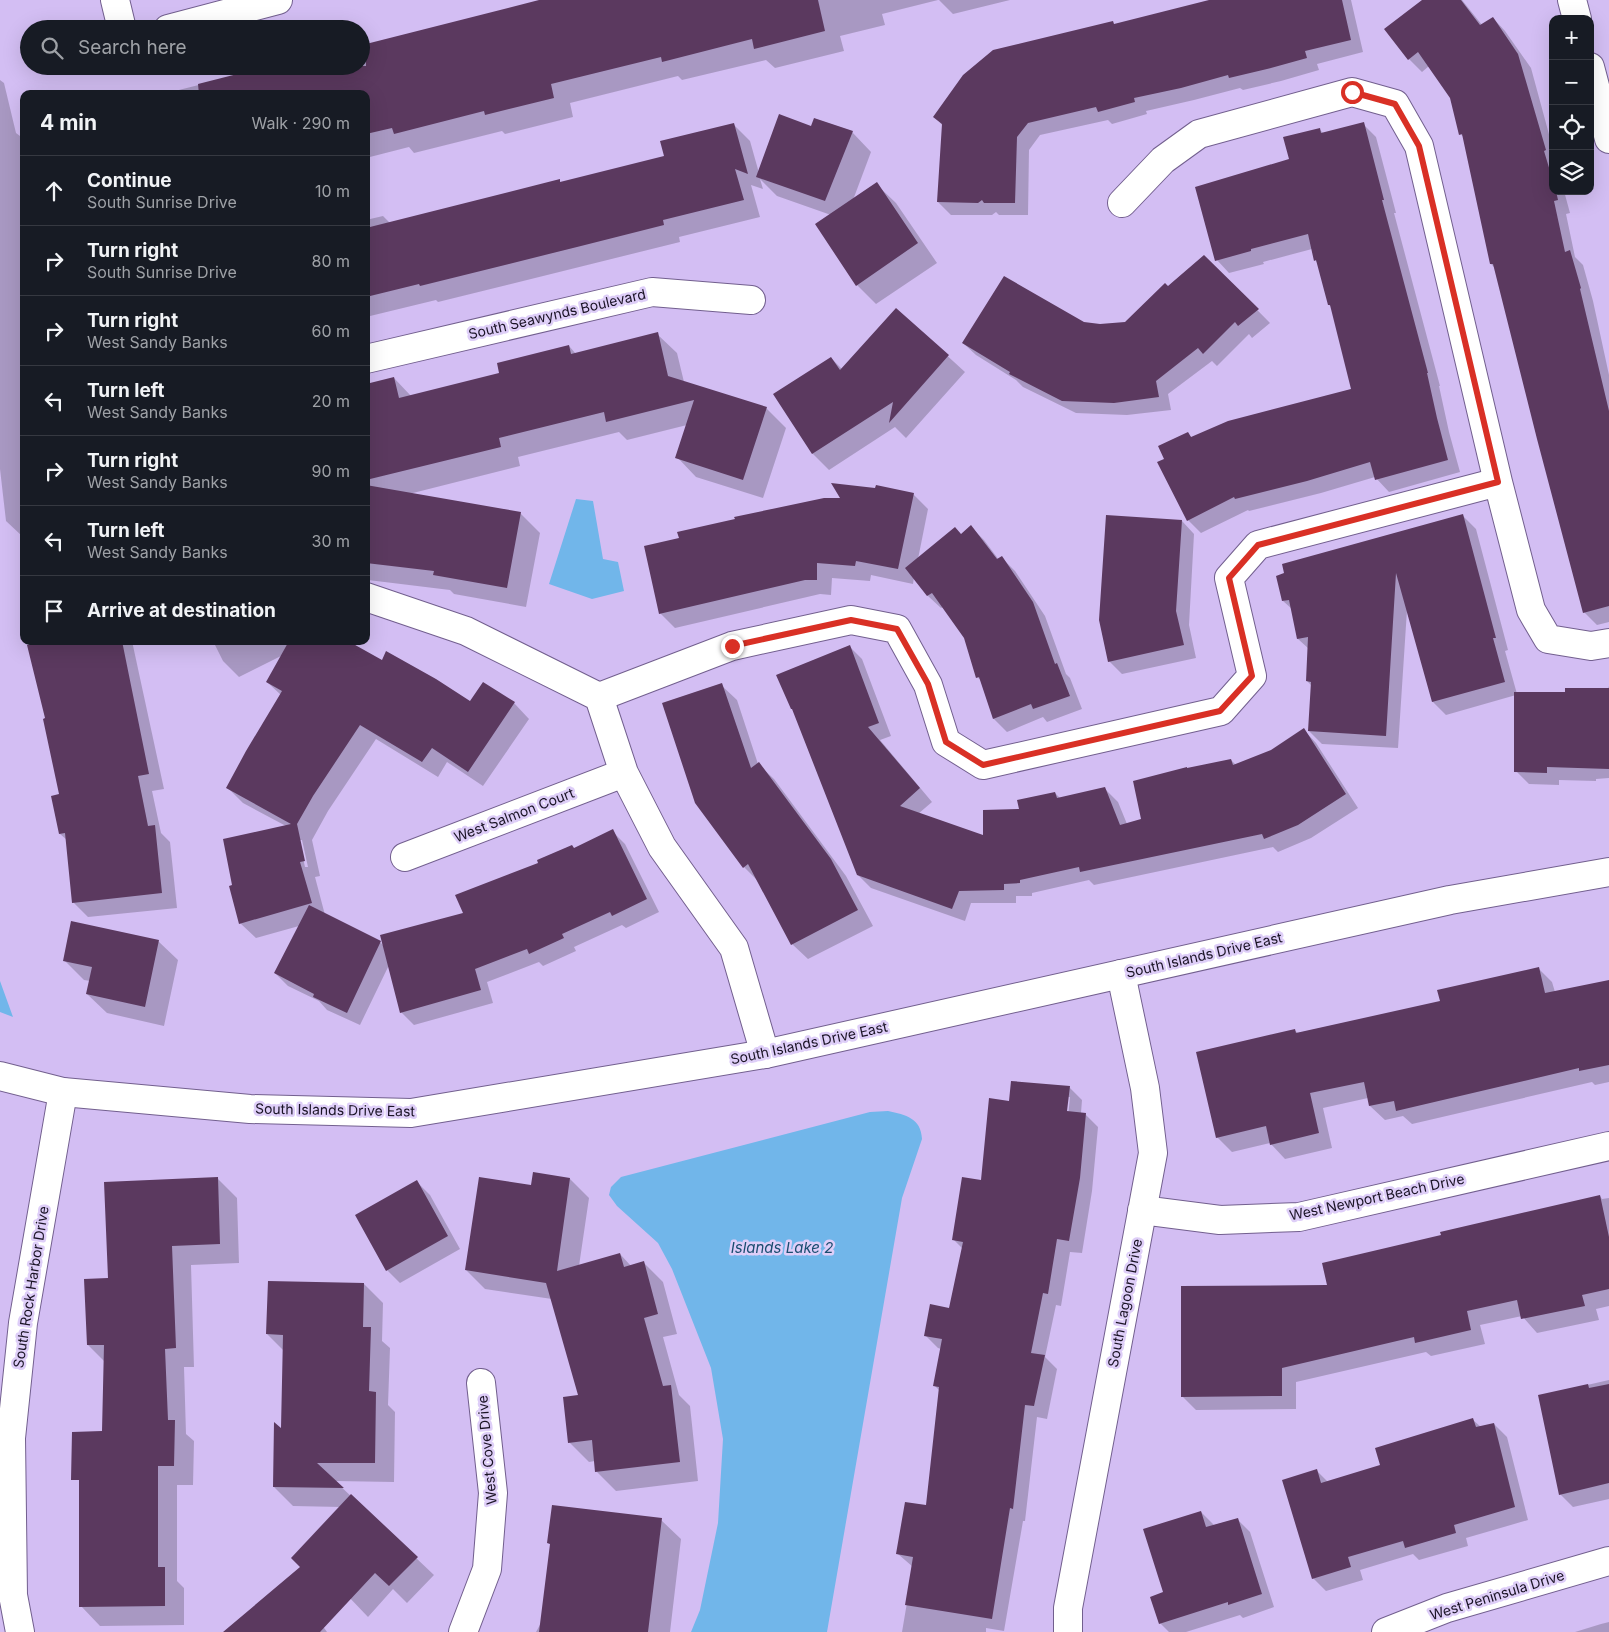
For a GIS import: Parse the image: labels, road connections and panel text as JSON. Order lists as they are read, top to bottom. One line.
{"streets":{"street":["South Seawynds Boulevard","West Salmon Court","South Islands Drive East","West Newport Beach Drive","South Rock Harbor Drive","South Lagoon Drive","West Cove Drive","West Peninsula Drive"]},"crossings":[["South Islands Drive East","South Rock Harbor Drive"],["South Islands Drive East","South Lagoon Drive"],["West Newport Beach Drive","South Lagoon Drive"]],"water":["Islands Lake 2"],"page":{"map_buttons":["+","−"],"search":"Search here","heading":["4 min","Walk · 290 m"],"list":[["Continue","South Sunrise Drive","10 m"],["Turn right","South Sunrise Drive","80 m"],["Turn right","West Sandy Banks","60 m"],["Turn left","West Sandy Banks","20 m"],["Turn right","West Sandy Banks","90 m"],["Turn left","West Sandy Banks","30 m"],"Arrive at destination"]}}
